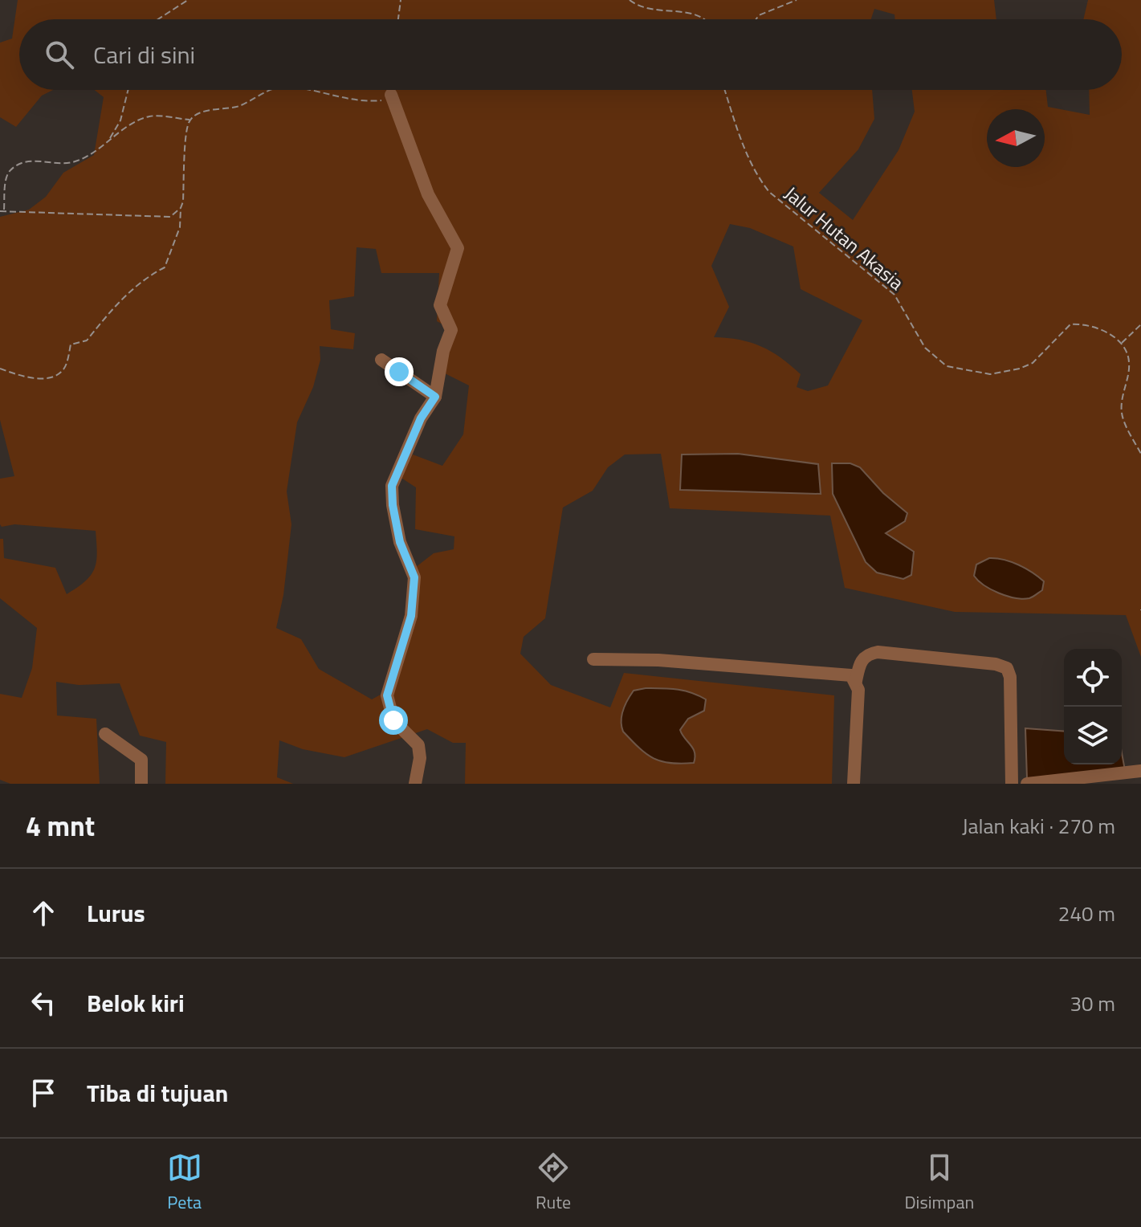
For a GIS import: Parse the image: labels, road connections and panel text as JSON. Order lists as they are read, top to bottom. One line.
{"streets":{"path":["Jalur Hutan Akasia"]},"north":"left","page":{"search":"Cari di sini","heading":["4 mnt","Jalan kaki · 270 m"],"list":[["Lurus","240 m"],["Belok kiri","30 m"],"Tiba di tujuan"],"nav":["Peta","Rute","Disimpan"]}}
